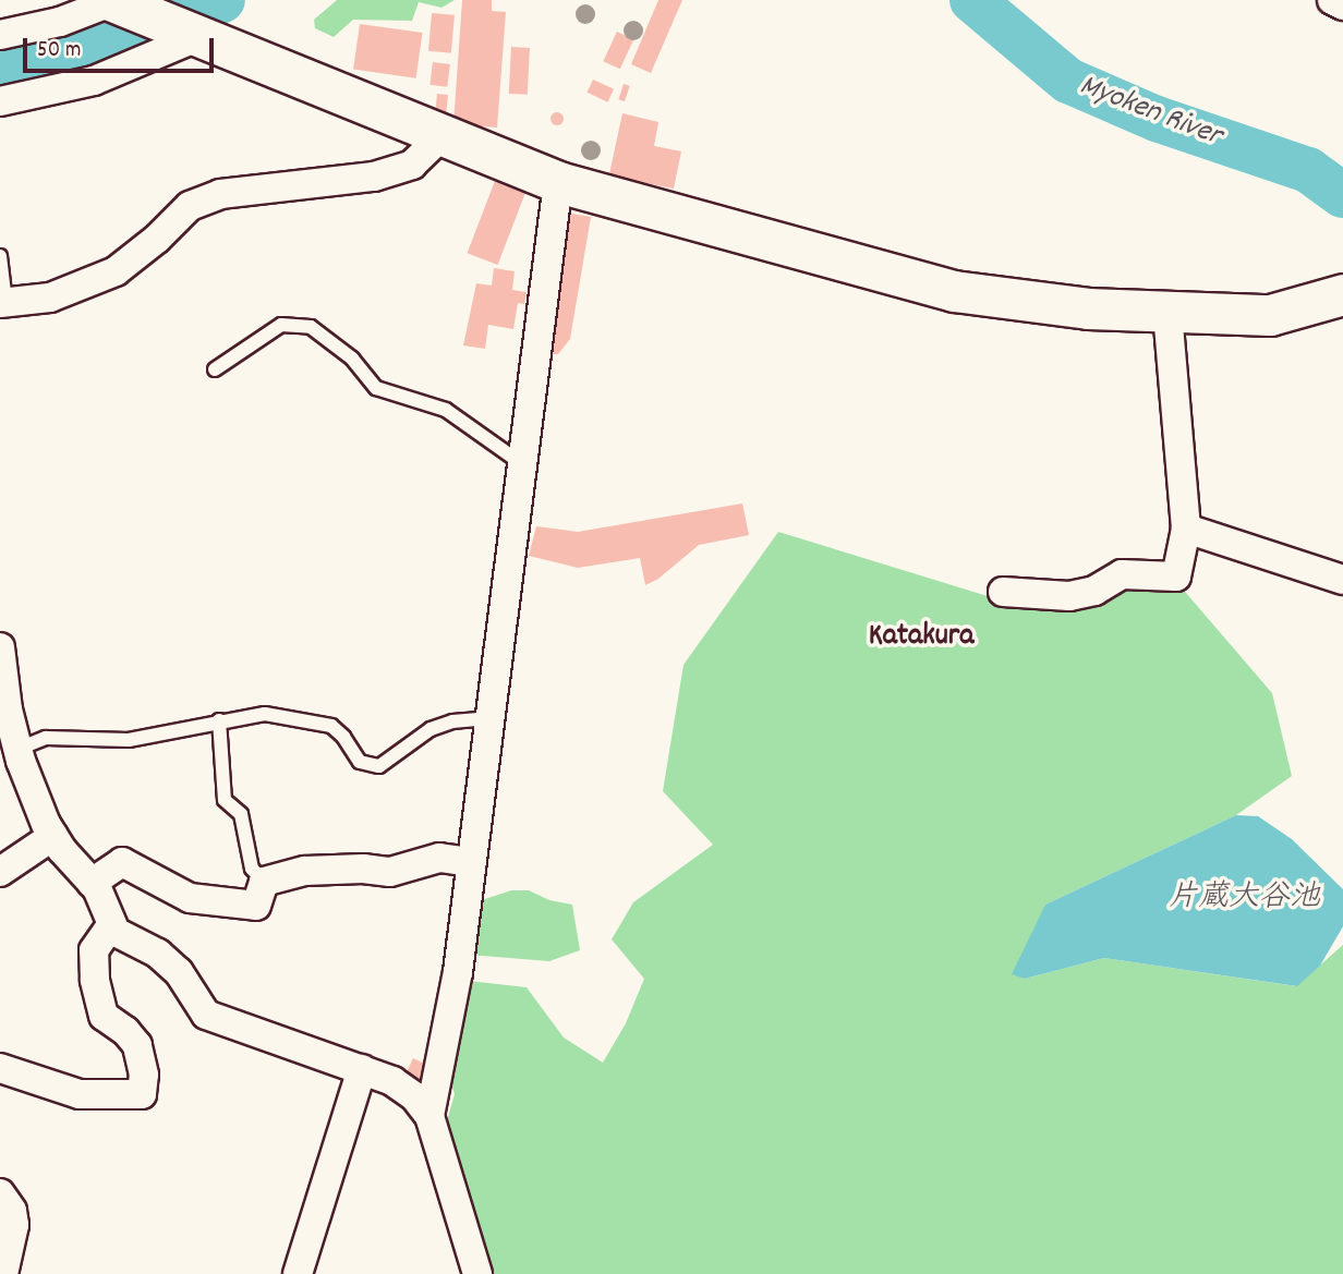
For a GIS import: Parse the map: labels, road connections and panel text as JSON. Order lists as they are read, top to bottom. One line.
{"districts":["Katakura"],"water":["Myoken River","片蔵大谷池"],"scale_bar":"50 m"}
